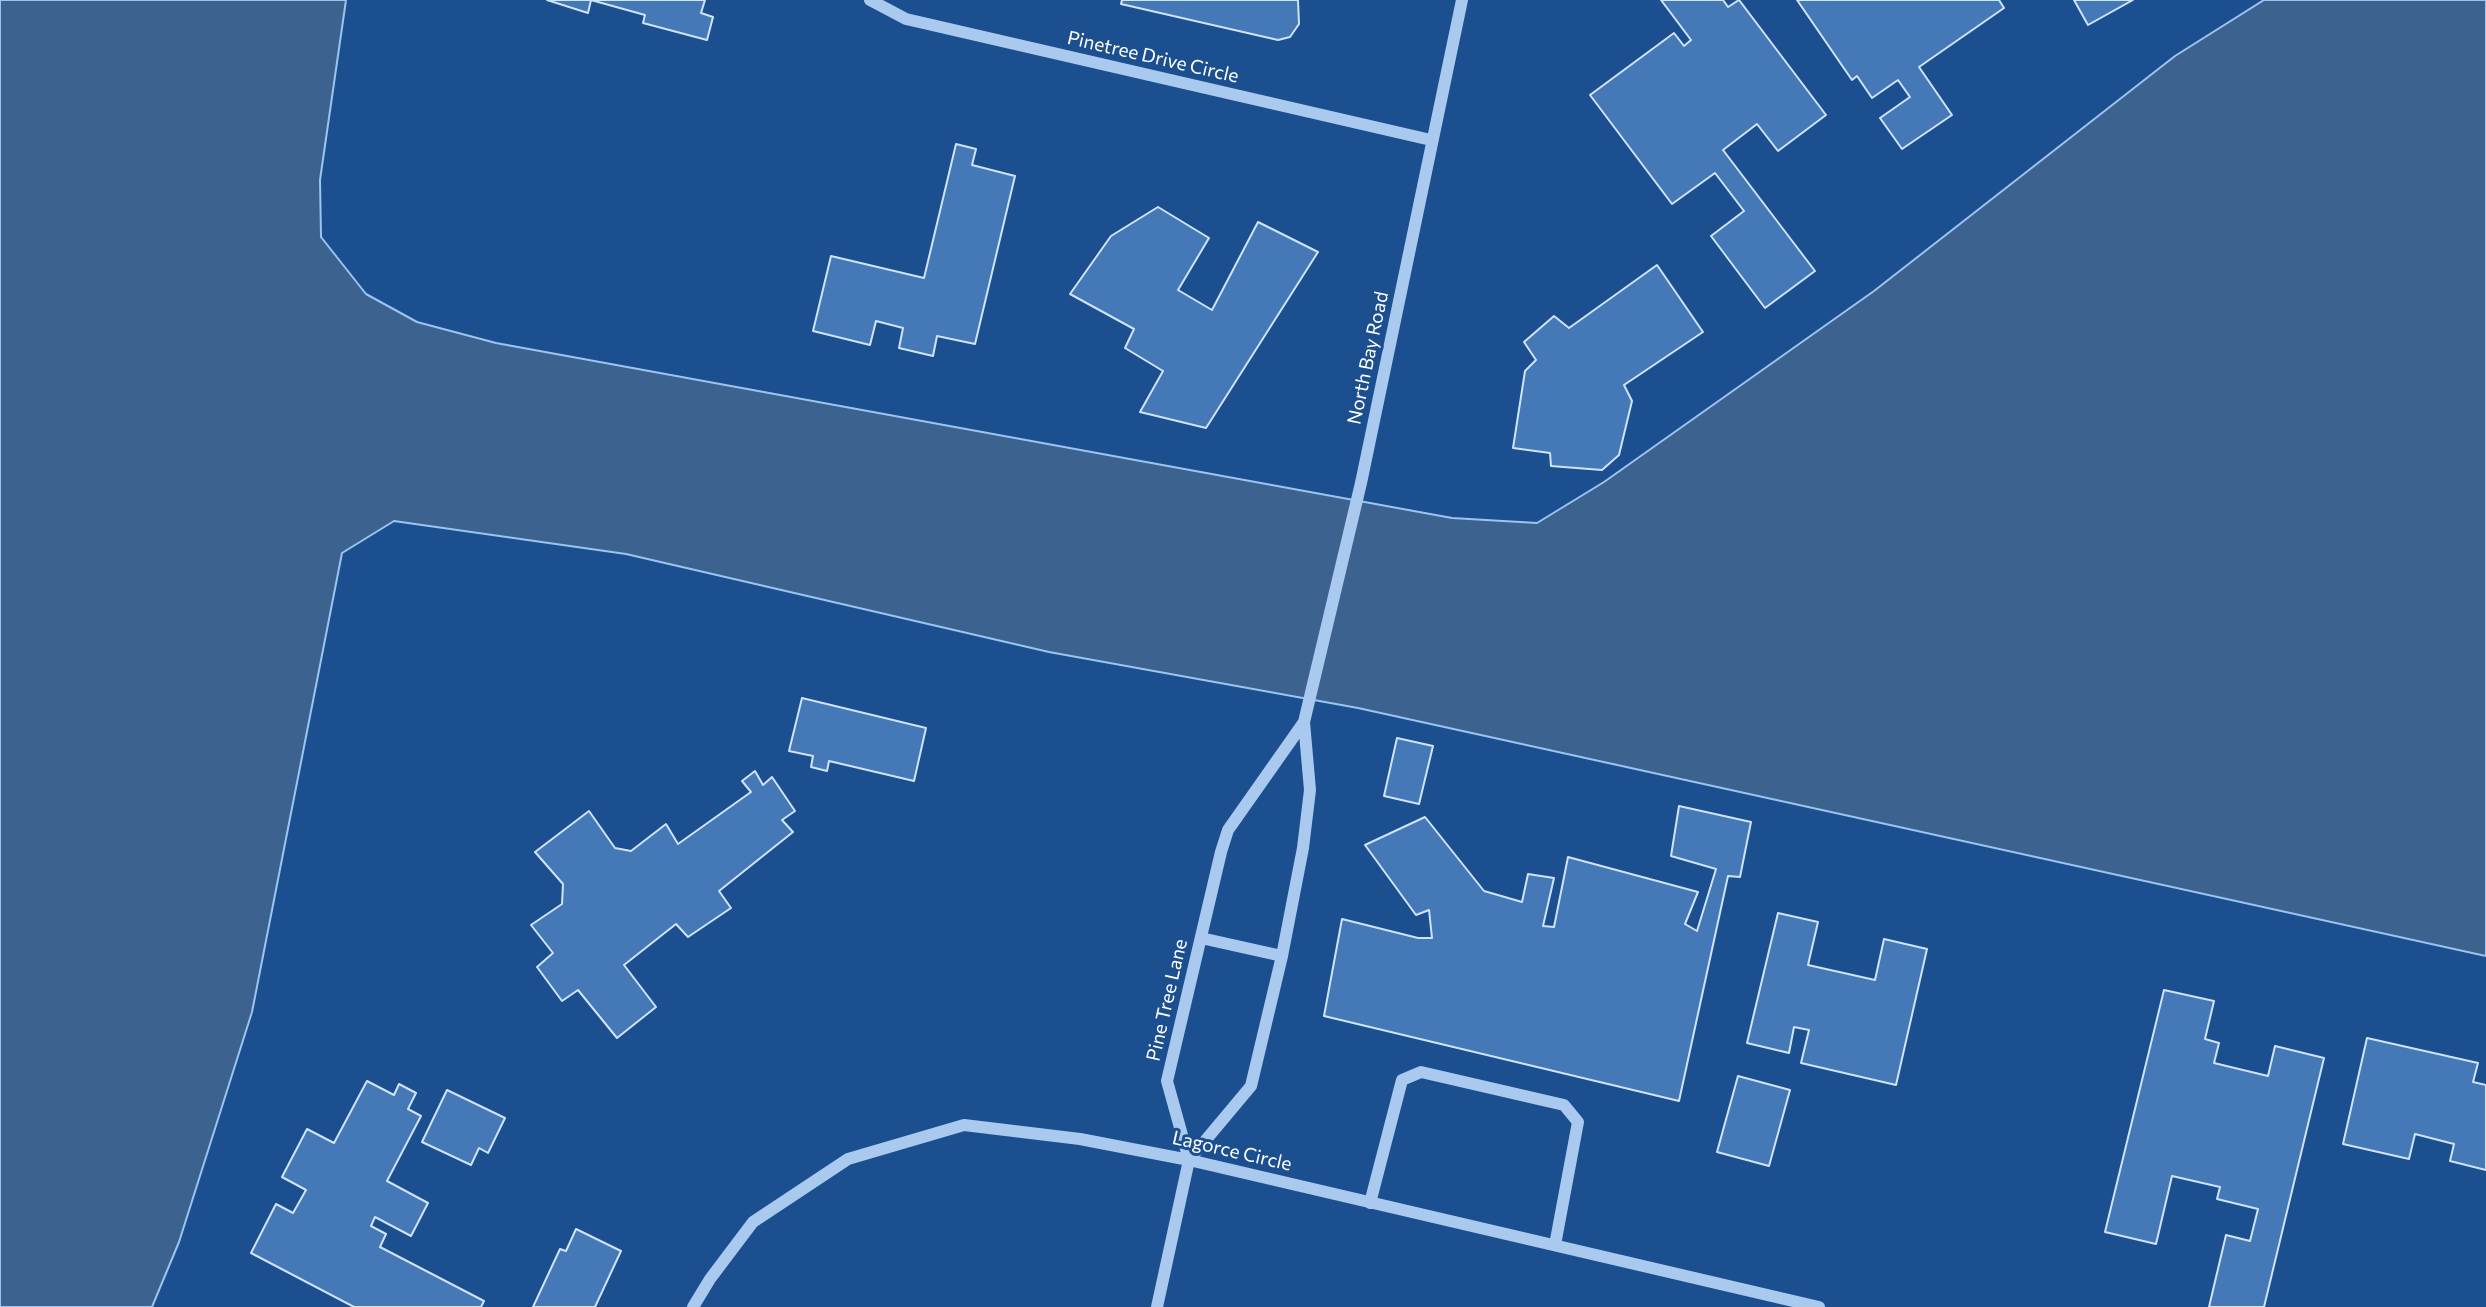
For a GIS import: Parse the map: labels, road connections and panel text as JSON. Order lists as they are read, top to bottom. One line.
{"streets":{"street":["Pinetree Drive Circle","North Bay Road","Pine Tree Lane","Lagorce Circle"]},"crossings":[["Pinetree Drive Circle","North Bay Road"],["North Bay Road","Pine Tree Lane"],["Pine Tree Lane","Lagorce Circle"]]}
